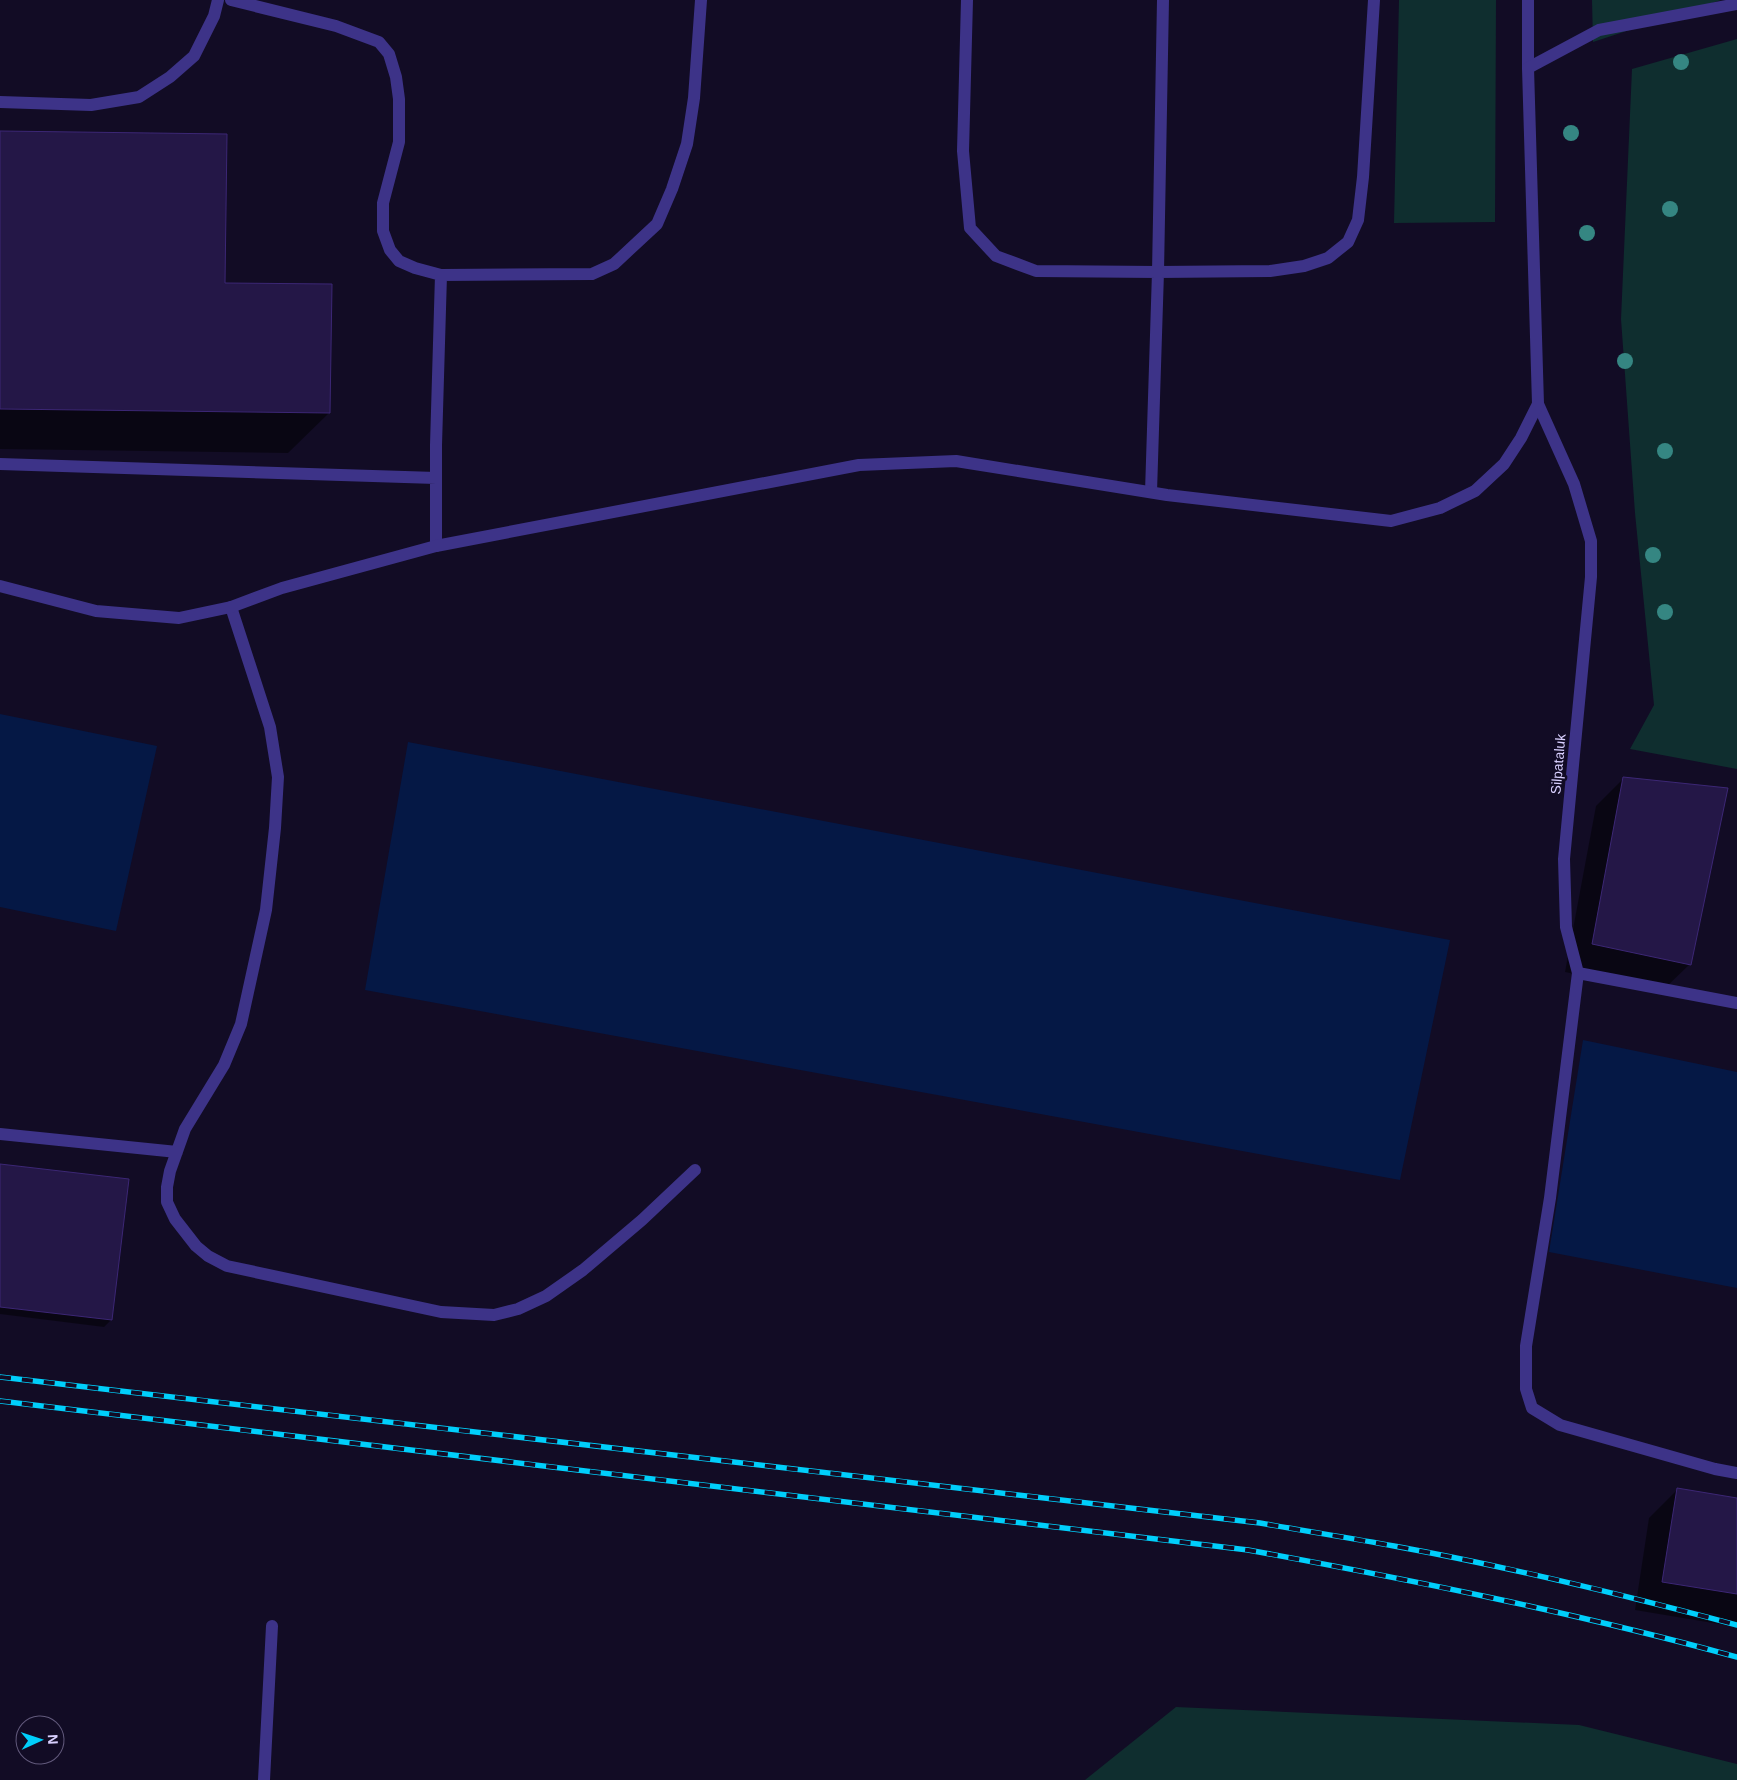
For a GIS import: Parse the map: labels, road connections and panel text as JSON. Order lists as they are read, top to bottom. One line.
{"streets":{"street":["Silpataluk"]},"north":"right"}
